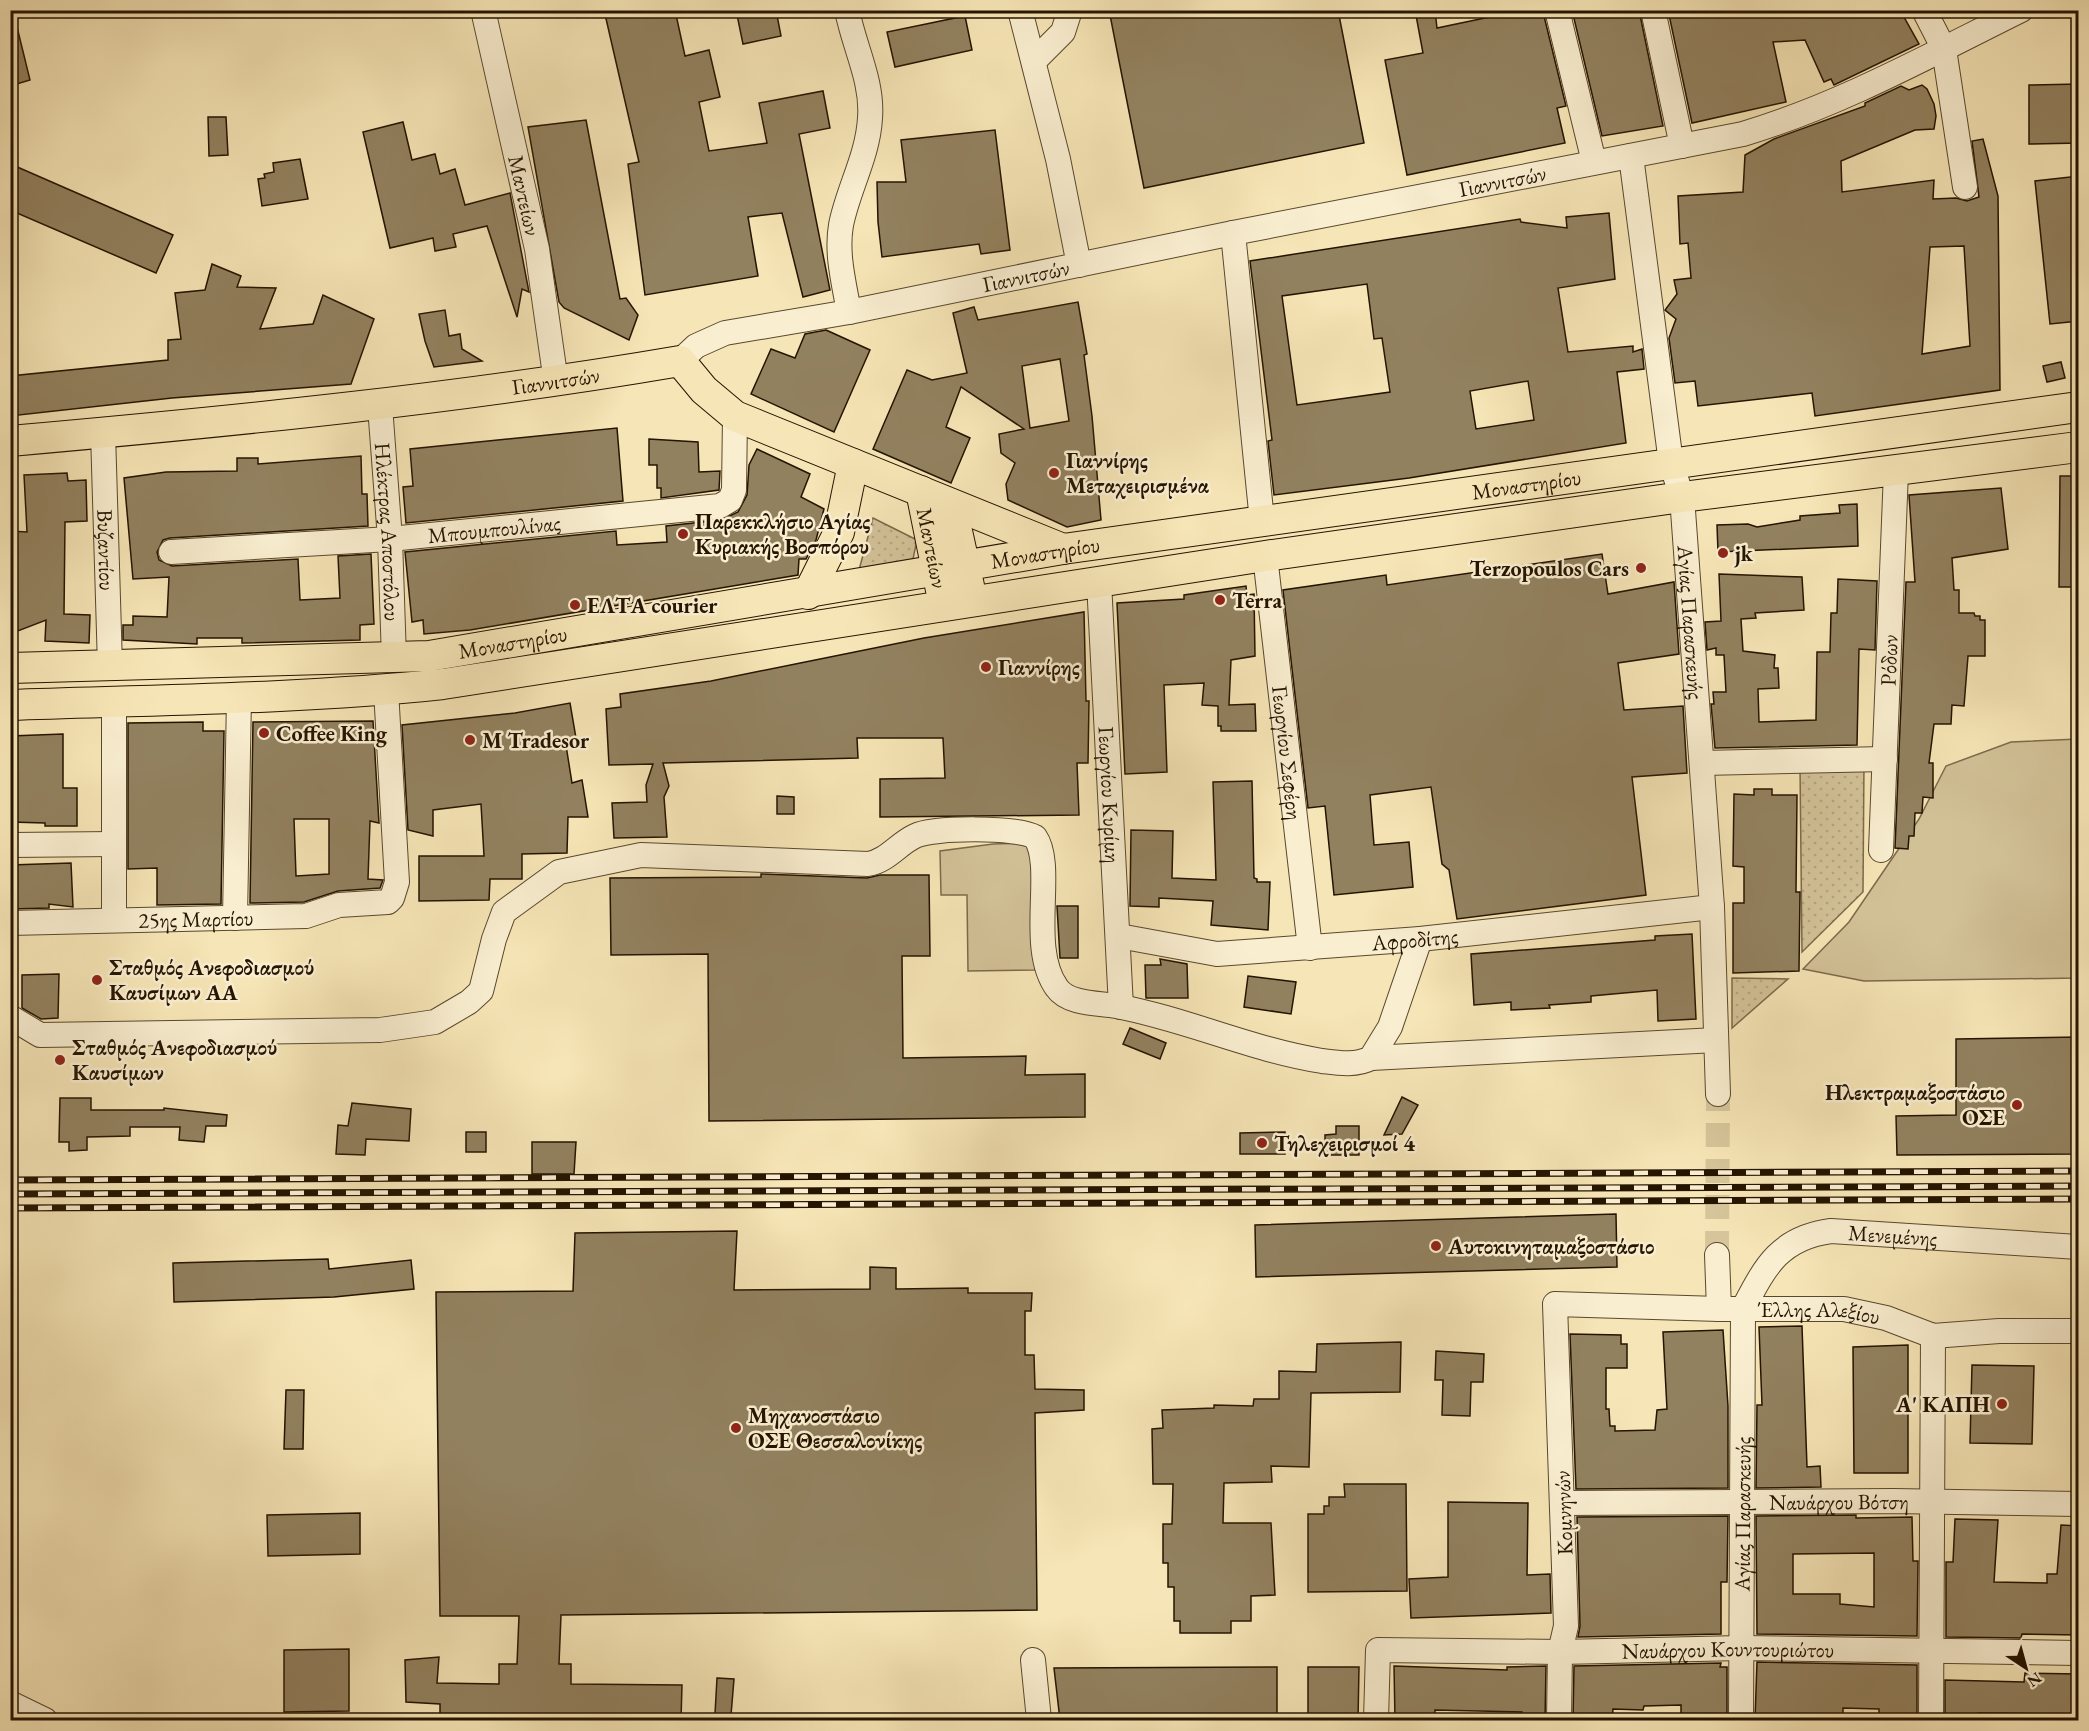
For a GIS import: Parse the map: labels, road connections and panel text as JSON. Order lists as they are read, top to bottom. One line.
{"streets":{"main road":["Γιαννιτσών","Μαντείων","Μοναστηρίου"],"street":["Μπουμπουλίνας","Ηλέκτρας Αποστόλου","Βυζαντίου","Αγίας Παρασκευής","Ρόδων","Γεωργίου Σεφέρη","Γεωργίου Κυρίμη","25ης Μαρτίου","Αφροδίτης","Μενεμένης","Έλλης Αλεξίου","Ναυάρχου Βότση","Κομνηνών","Ναυάρχου Κουντουριώτου"]},"crossings":[["Γιαννιτσών","Μαντείων"],["Γιαννιτσών","Ηλέκτρας Αποστόλου"],["Γιαννιτσών","Βυζαντίου"],["Γιαννιτσών","Αγίας Παρασκευής"],["Μαντείων","Μοναστηρίου"],["Μαντείων","Μπουμπουλίνας"],["Μοναστηρίου","Ηλέκτρας Αποστόλου"],["Μοναστηρίου","Βυζαντίου"],["Μοναστηρίου","Αγίας Παρασκευής"],["Μοναστηρίου","Ρόδων"],["Μοναστηρίου","Γεωργίου Σεφέρη"],["Μοναστηρίου","Γεωργίου Κυρίμη"],["Μοναστηρίου","25ης Μαρτίου"],["Μπουμπουλίνας","Ηλέκτρας Αποστόλου"],["Αγίας Παρασκευής","Αφροδίτης"],["Αγίας Παρασκευής","Μενεμένης"],["Αγίας Παρασκευής","Έλλης Αλεξίου"],["Αγίας Παρασκευής","Ναυάρχου Βότση"],["Αγίας Παρασκευής","Ναυάρχου Κουντουριώτου"],["Γεωργίου Σεφέρη","Αφροδίτης"],["Γεωργίου Κυρίμη","Αφροδίτης"],["Μενεμένης","Έλλης Αλεξίου"],["Έλλης Αλεξίου","Κομνηνών"],["Ναυάρχου Βότση","Κομνηνών"],["Κομνηνών","Ναυάρχου Κουντουριώτου"]],"places":["Γιαννίρης Μεταχειρισμένα","Παρεκκλήσιο Αγίας Κυριακής Βοσπόρου","jk","Terzopoulos Cars","Terra","ΕΛΤΑ courier","Γιαννίρης","Coffee King","M Tradesor","Σταθμός Ανεφοδιασμού Καυσίμων ΑΑ","Σταθμός Ανεφοδιασμού Καυσίμων","Ηλεκτραμαξοστάσιο ΟΣΕ","Τηλεχειρισμοί 4","Αυτοκινηταμαξοστάσιο","Α' ΚΑΠΗ","Μηχανοστάσιο ΟΣΕ Θεσσαλονίκης"],"north":"bottom right"}
